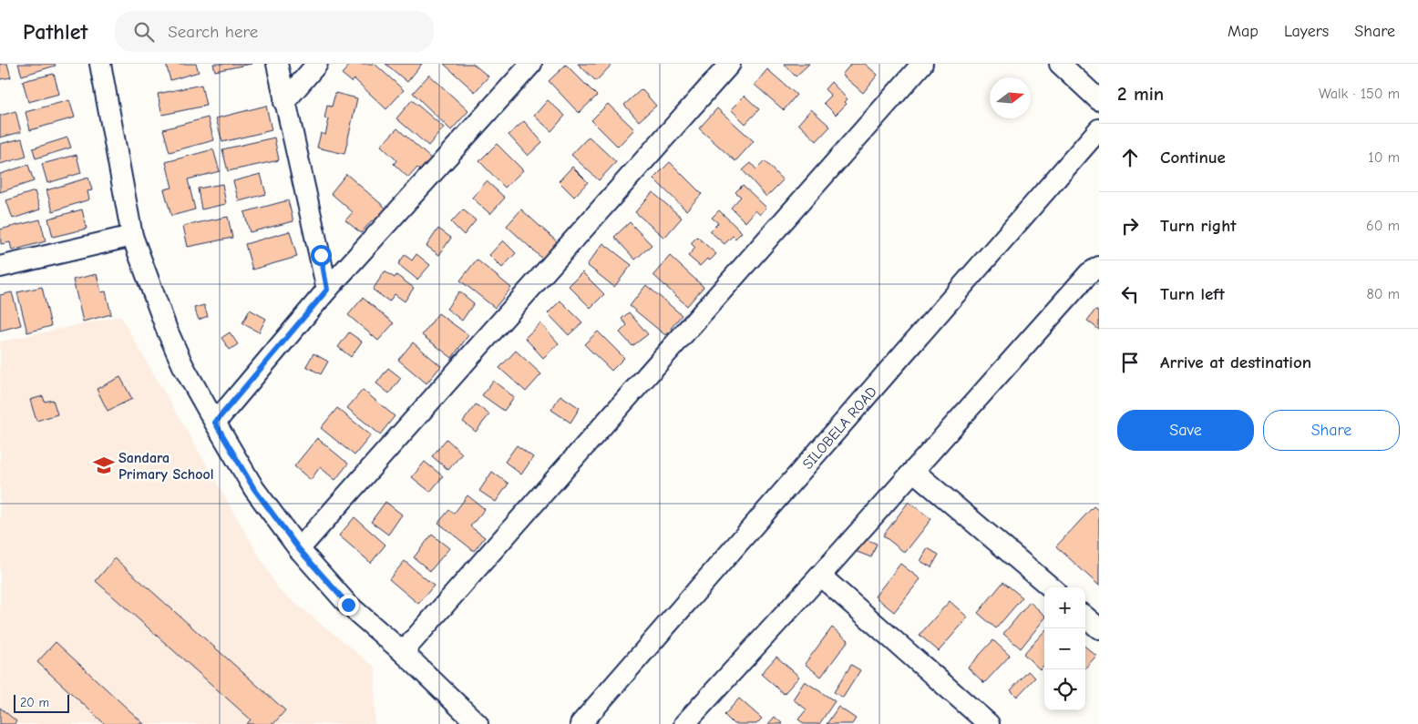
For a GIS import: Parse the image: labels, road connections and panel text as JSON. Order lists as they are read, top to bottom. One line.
{"streets":{"street":["SILOBELA ROAD"]},"places":{"school or university":["Sandara Primary School"]},"scale_bar":"20 m","north":"right","page":{"header":"Pathlet","search":"Search here","nav":["Map","Layers","Share"],"heading":["2 min","Walk · 150 m"],"list":[["Continue","10 m"],["Turn right","60 m"],["Turn left","80 m"],"Arrive at destination"],"buttons":["Save","Share"],"map_buttons":["+","−"],"scale":"20 m"}}
